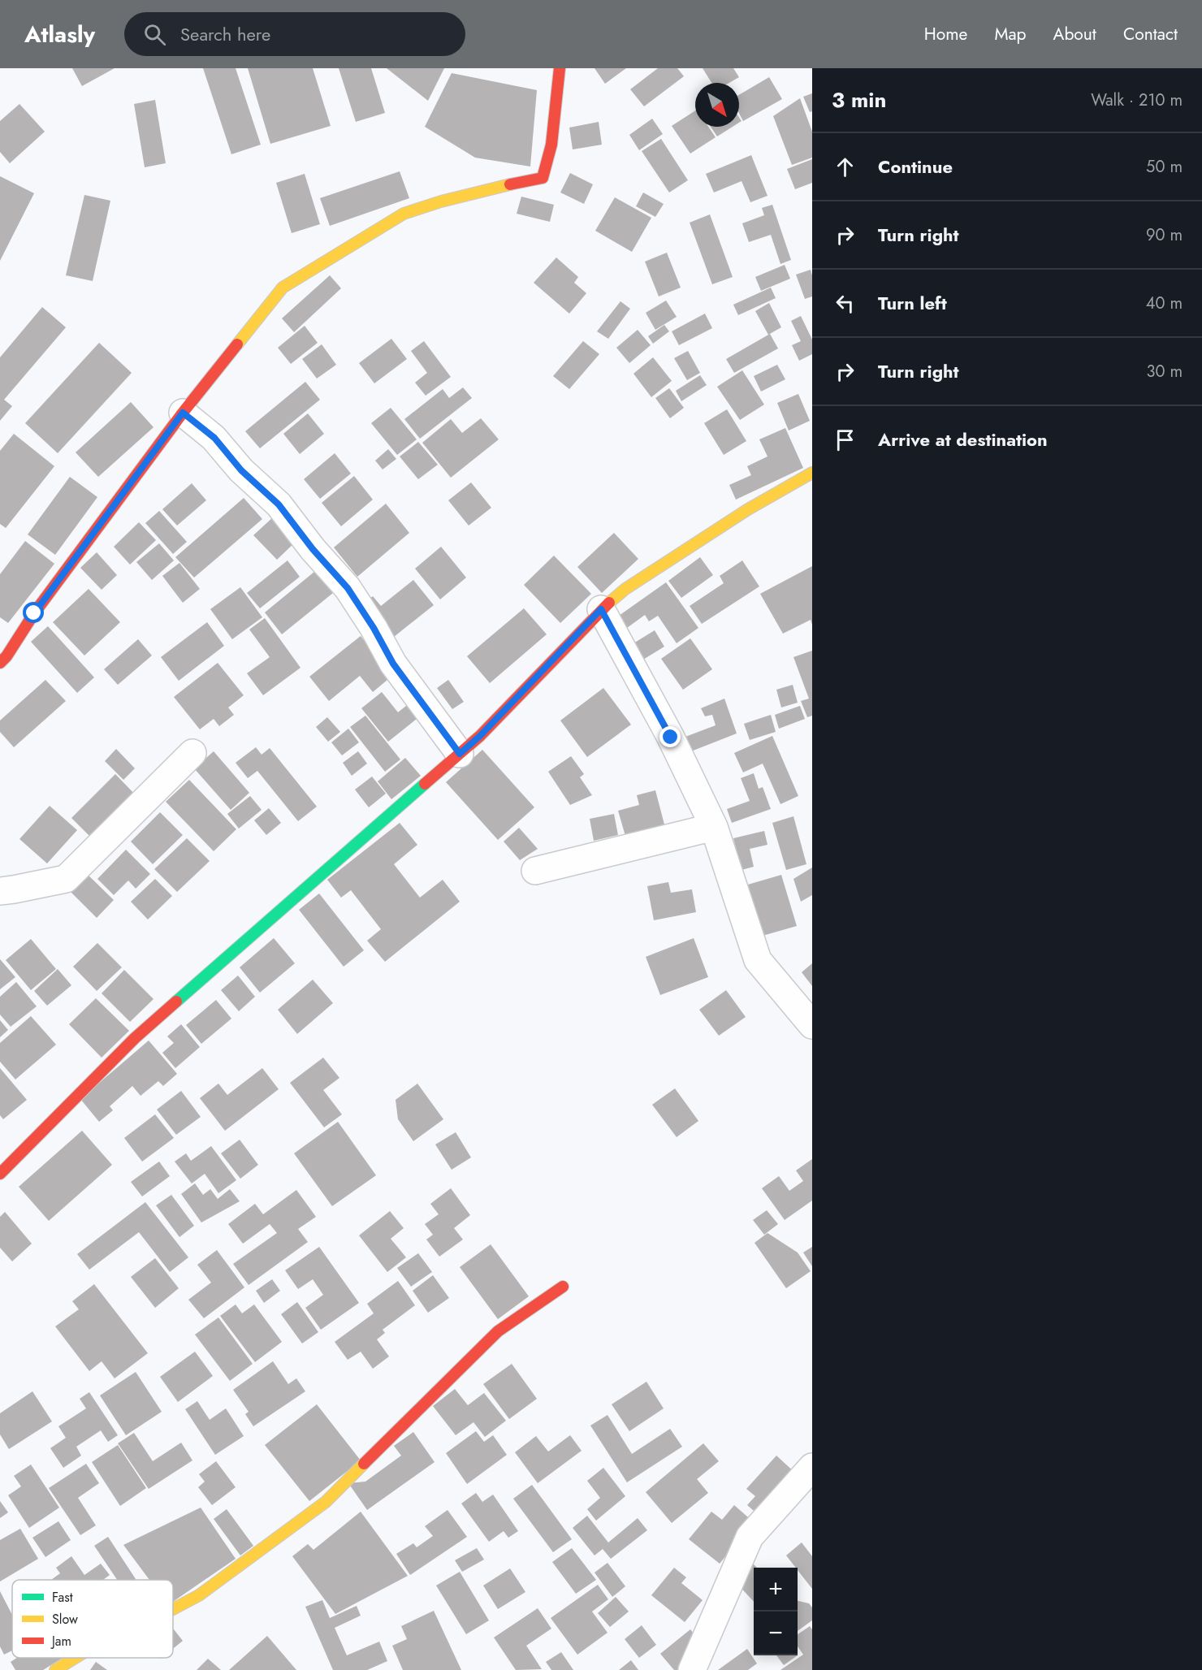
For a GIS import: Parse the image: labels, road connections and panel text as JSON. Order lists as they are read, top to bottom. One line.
{"legend":["Fast","Slow","Jam"],"north":"bottom right","page":{"header":"Atlasly","search":"Search here","nav":["Home","Map","About","Contact"],"heading":["3 min","Walk · 210 m"],"list":[["Continue","50 m"],["Turn right","90 m"],["Turn left","40 m"],["Turn right","30 m"],"Arrive at destination"],"map_buttons":["+","−"]}}
